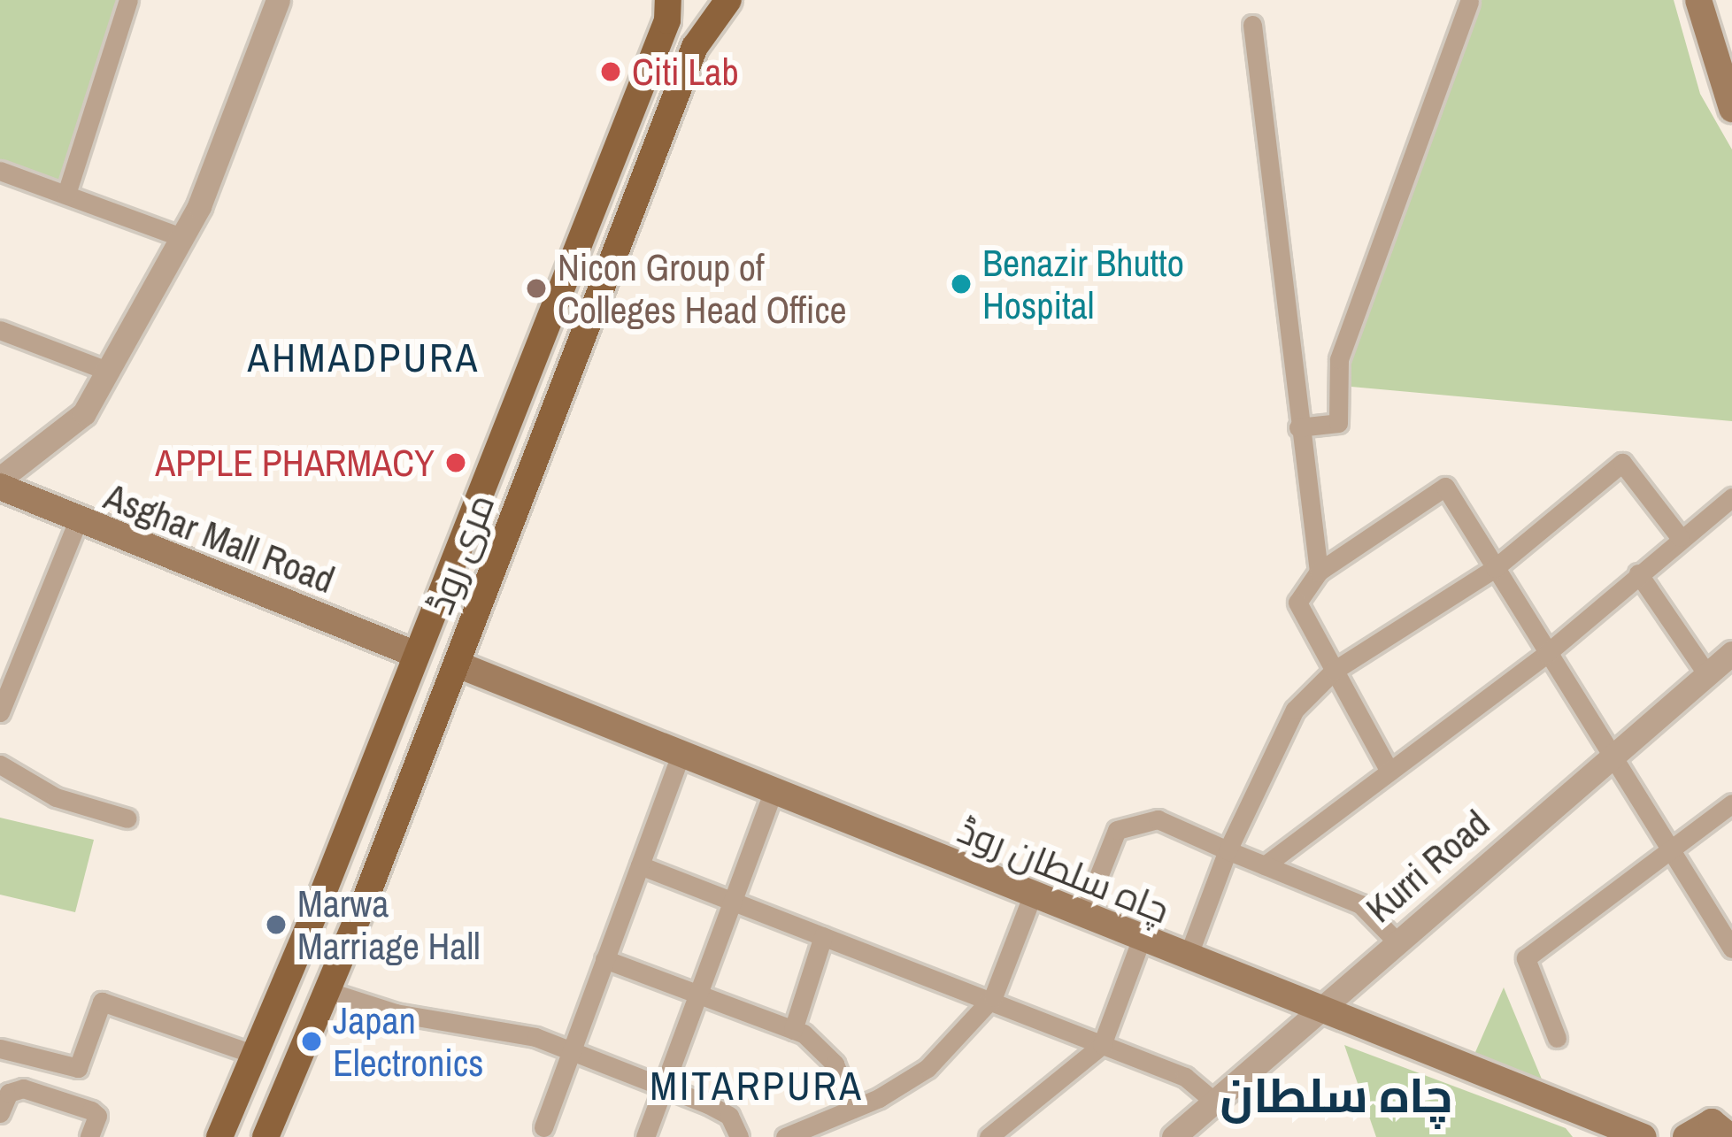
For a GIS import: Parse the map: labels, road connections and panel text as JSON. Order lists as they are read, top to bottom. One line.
{"streets":{"main road":["Asghar Mall Road","مری روڈ","چاہ سلطان روڈ"],"street":["Kurri Road"]},"crossings":[["Asghar Mall Road","مری روڈ"],["مری روڈ","چاہ سلطان روڈ"],["Kurri Road","چاہ سلطان روڈ"]],"districts":["AHMADPURA","MITARPURA","چاہ سلطان"],"places":["Citi Lab","Benazir Bhutto Hospital","Nicon Group of Colleges Head Office","APPLE PHARMACY","Marwa Marriage Hall","Japan Electronics"]}
